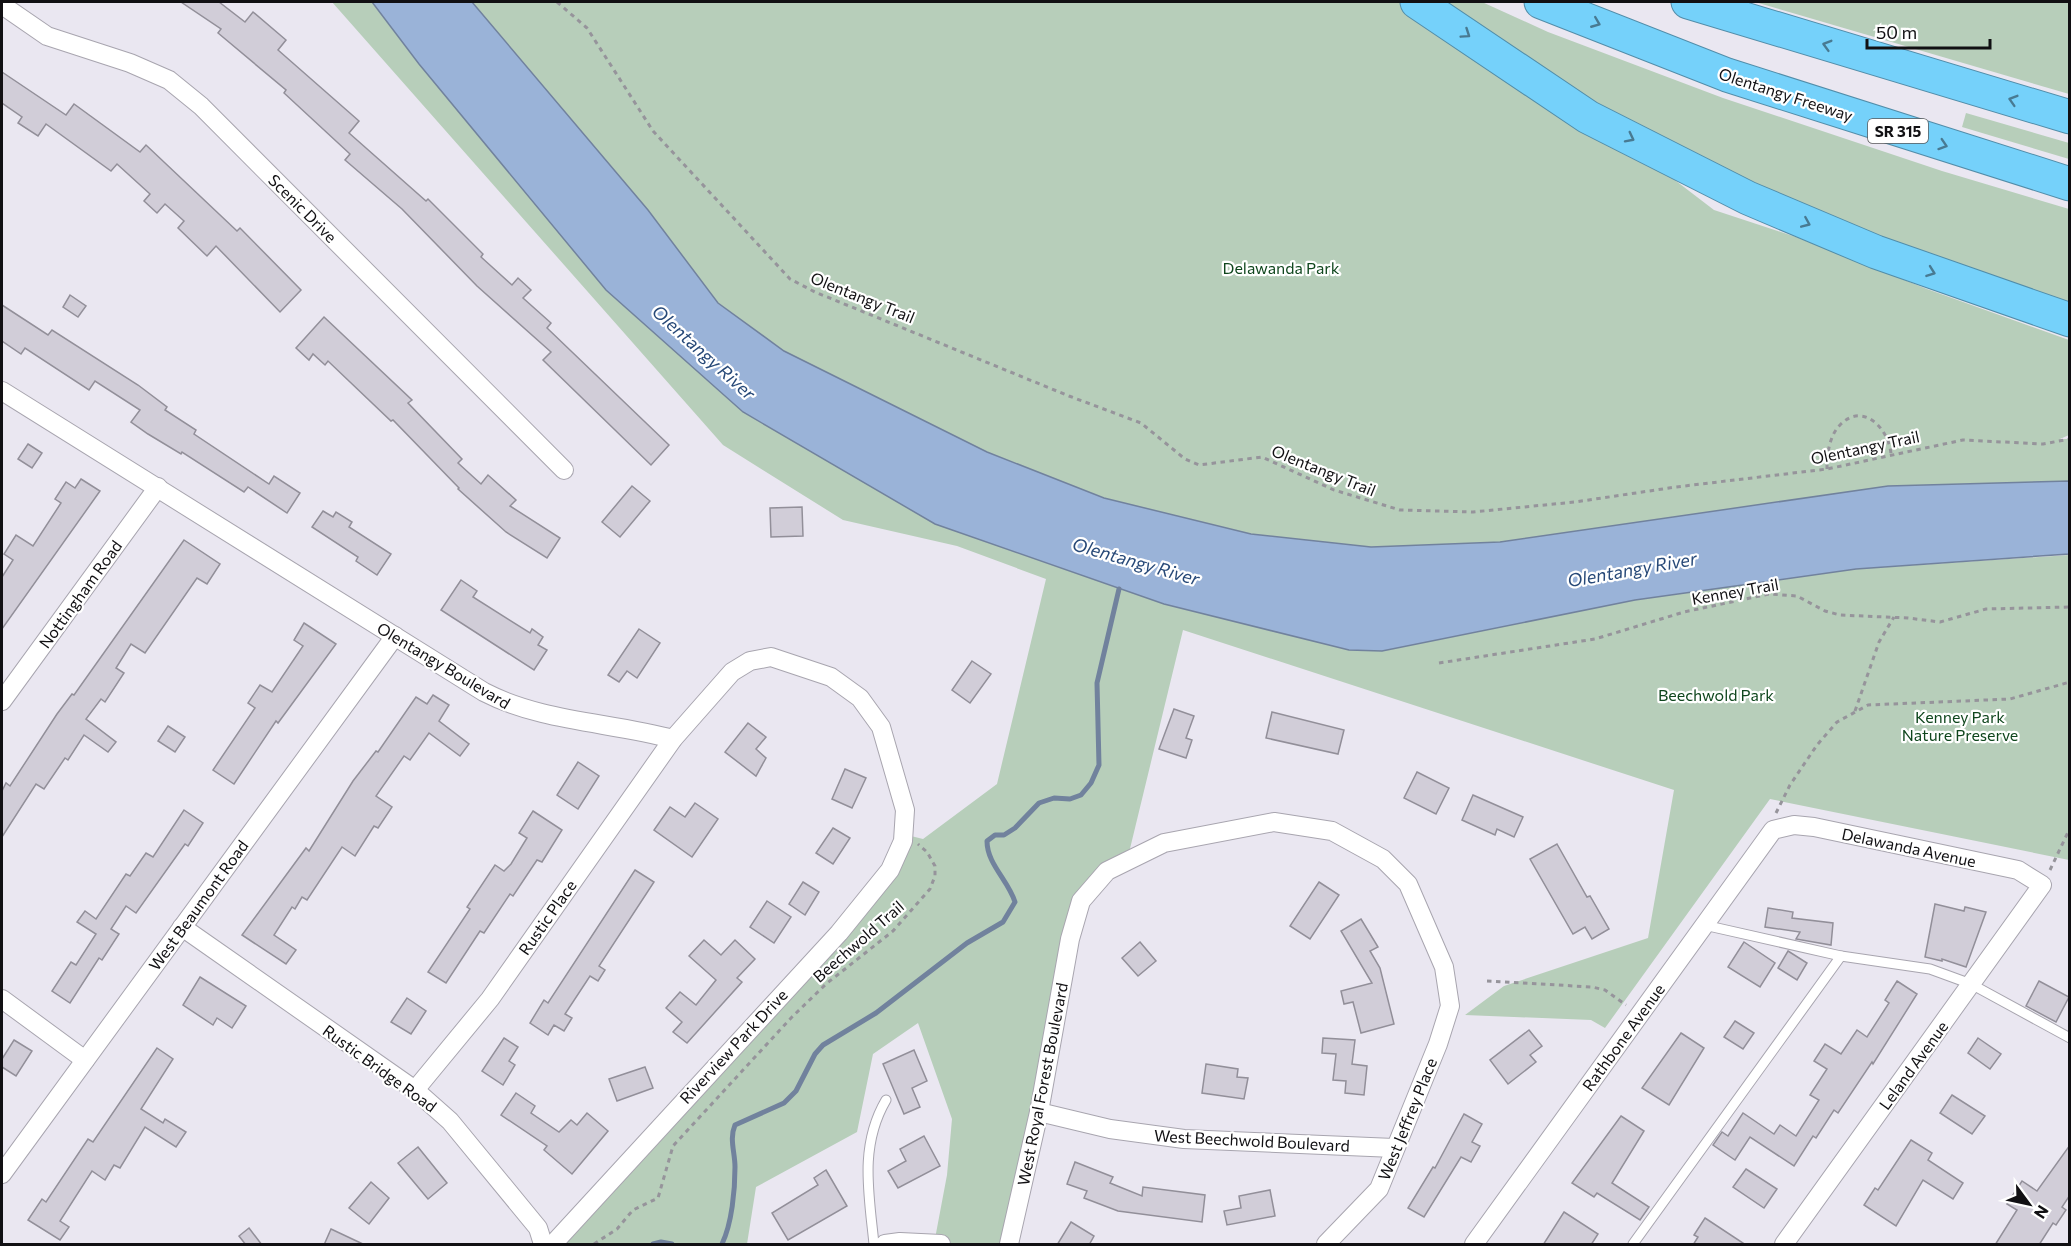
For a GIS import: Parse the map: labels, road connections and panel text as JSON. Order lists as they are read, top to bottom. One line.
{"streets":{"highway":["Olentangy Freeway","SR 315"],"street":["Scenic Drive","Nottingham Road","Olentangy Boulevard","Delawanda Avenue","West Beaumont Road","Rustic Place","Rathbone Avenue","Riverview Park Drive","Leland Avenue","Rustic Bridge Road","West Royal Forest Boulevard","West Jeffrey Place","West Beechwold Boulevard"],"path":["Olentangy Trail","Kenney Trail","Beechwold Trail"]},"crossings":[["Nottingham Road","Olentangy Boulevard"],["Olentangy Boulevard","West Beaumont Road"],["Olentangy Boulevard","Rustic Place"],["Delawanda Avenue","Rathbone Avenue"],["Delawanda Avenue","Leland Avenue"],["West Beaumont Road","Rustic Bridge Road"],["Rustic Place","Rustic Bridge Road"],["Beechwold Trail","Riverview Park Drive"],["West Royal Forest Boulevard","West Jeffrey Place"],["West Royal Forest Boulevard","West Beechwold Boulevard"],["West Jeffrey Place","West Beechwold Boulevard"]],"water":["Olentangy River"],"parks":["Delawanda Park","Beechwold Park","Kenney Park Nature Preserve"],"scale_bar":"50 m","north":"bottom right"}
